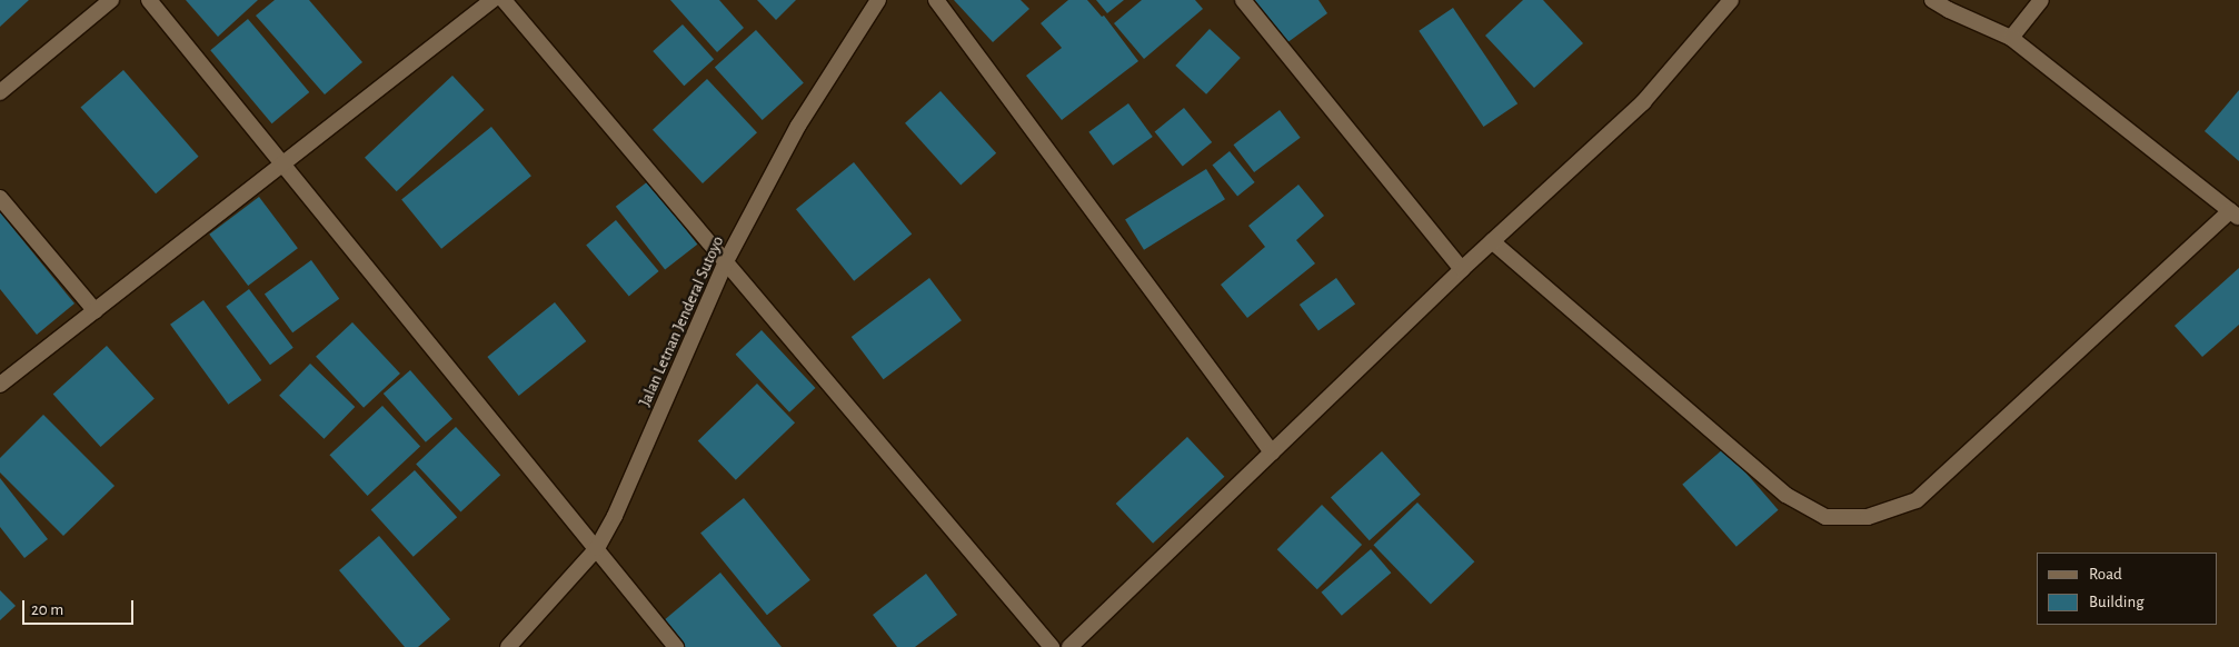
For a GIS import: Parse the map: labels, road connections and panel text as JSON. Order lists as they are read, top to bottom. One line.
{"streets":{"street":["Jalan Letnan Jenderal Sutoyo"]},"legend":["Road","Building"],"scale_bar":"20 m"}
